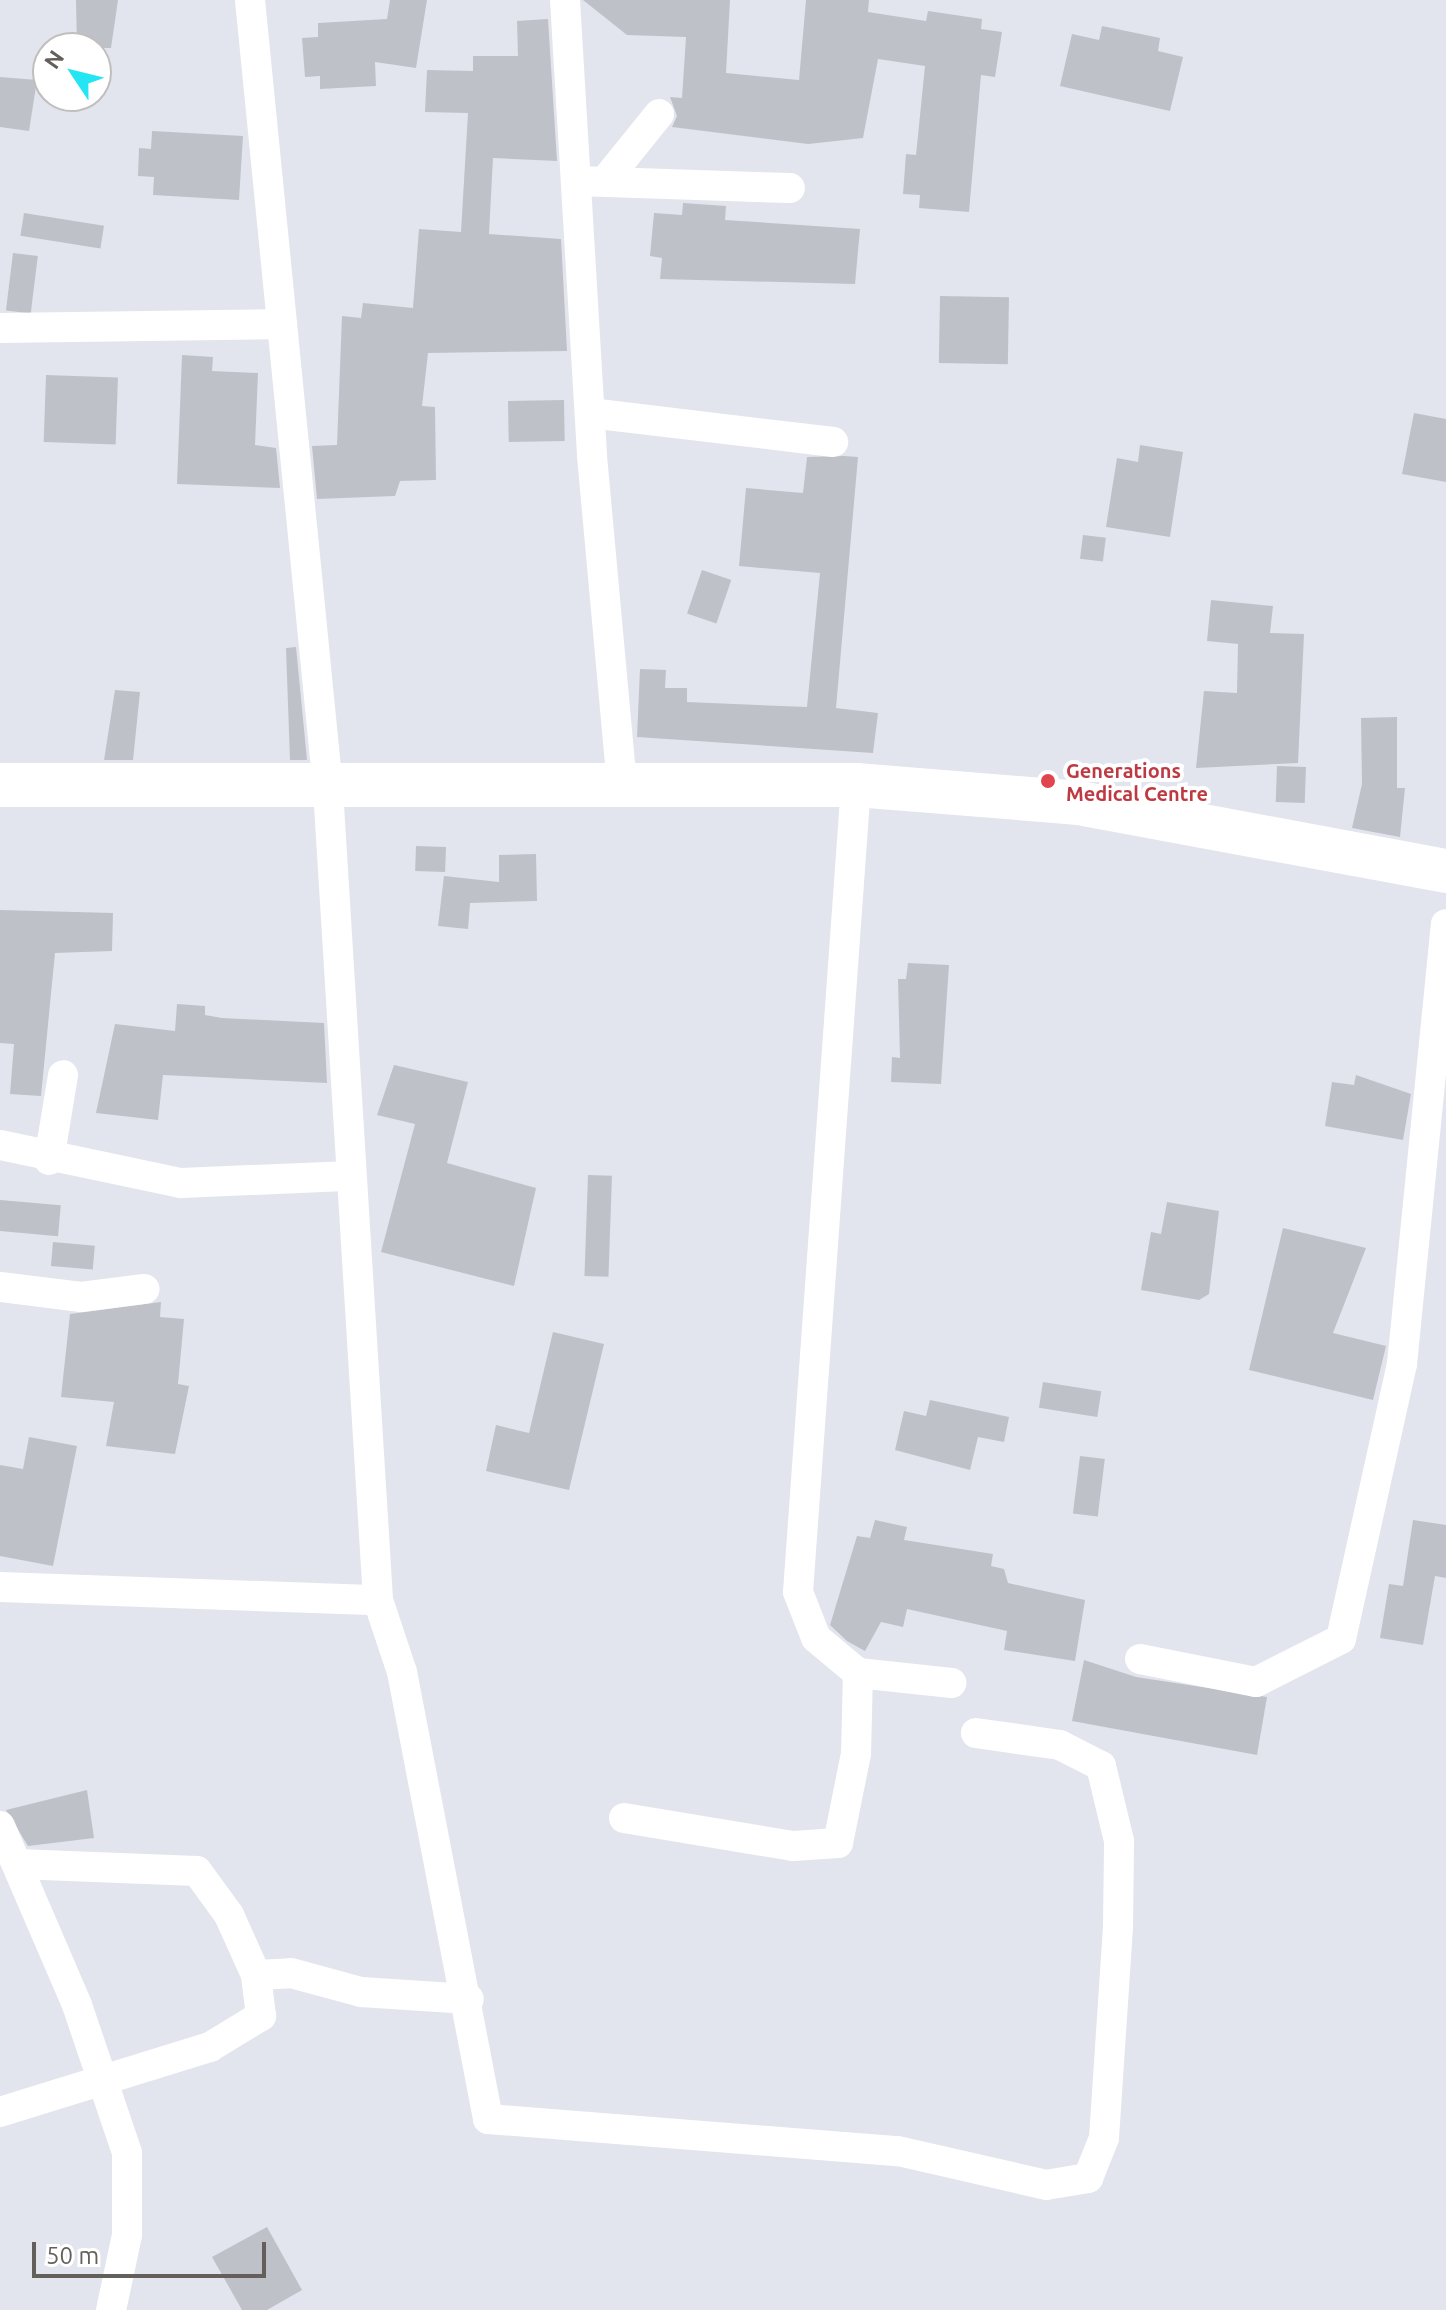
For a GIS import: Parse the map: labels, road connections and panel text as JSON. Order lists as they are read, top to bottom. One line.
{"places":["Generations Medical Centre"],"scale_bar":"50 m","north":"top left"}
